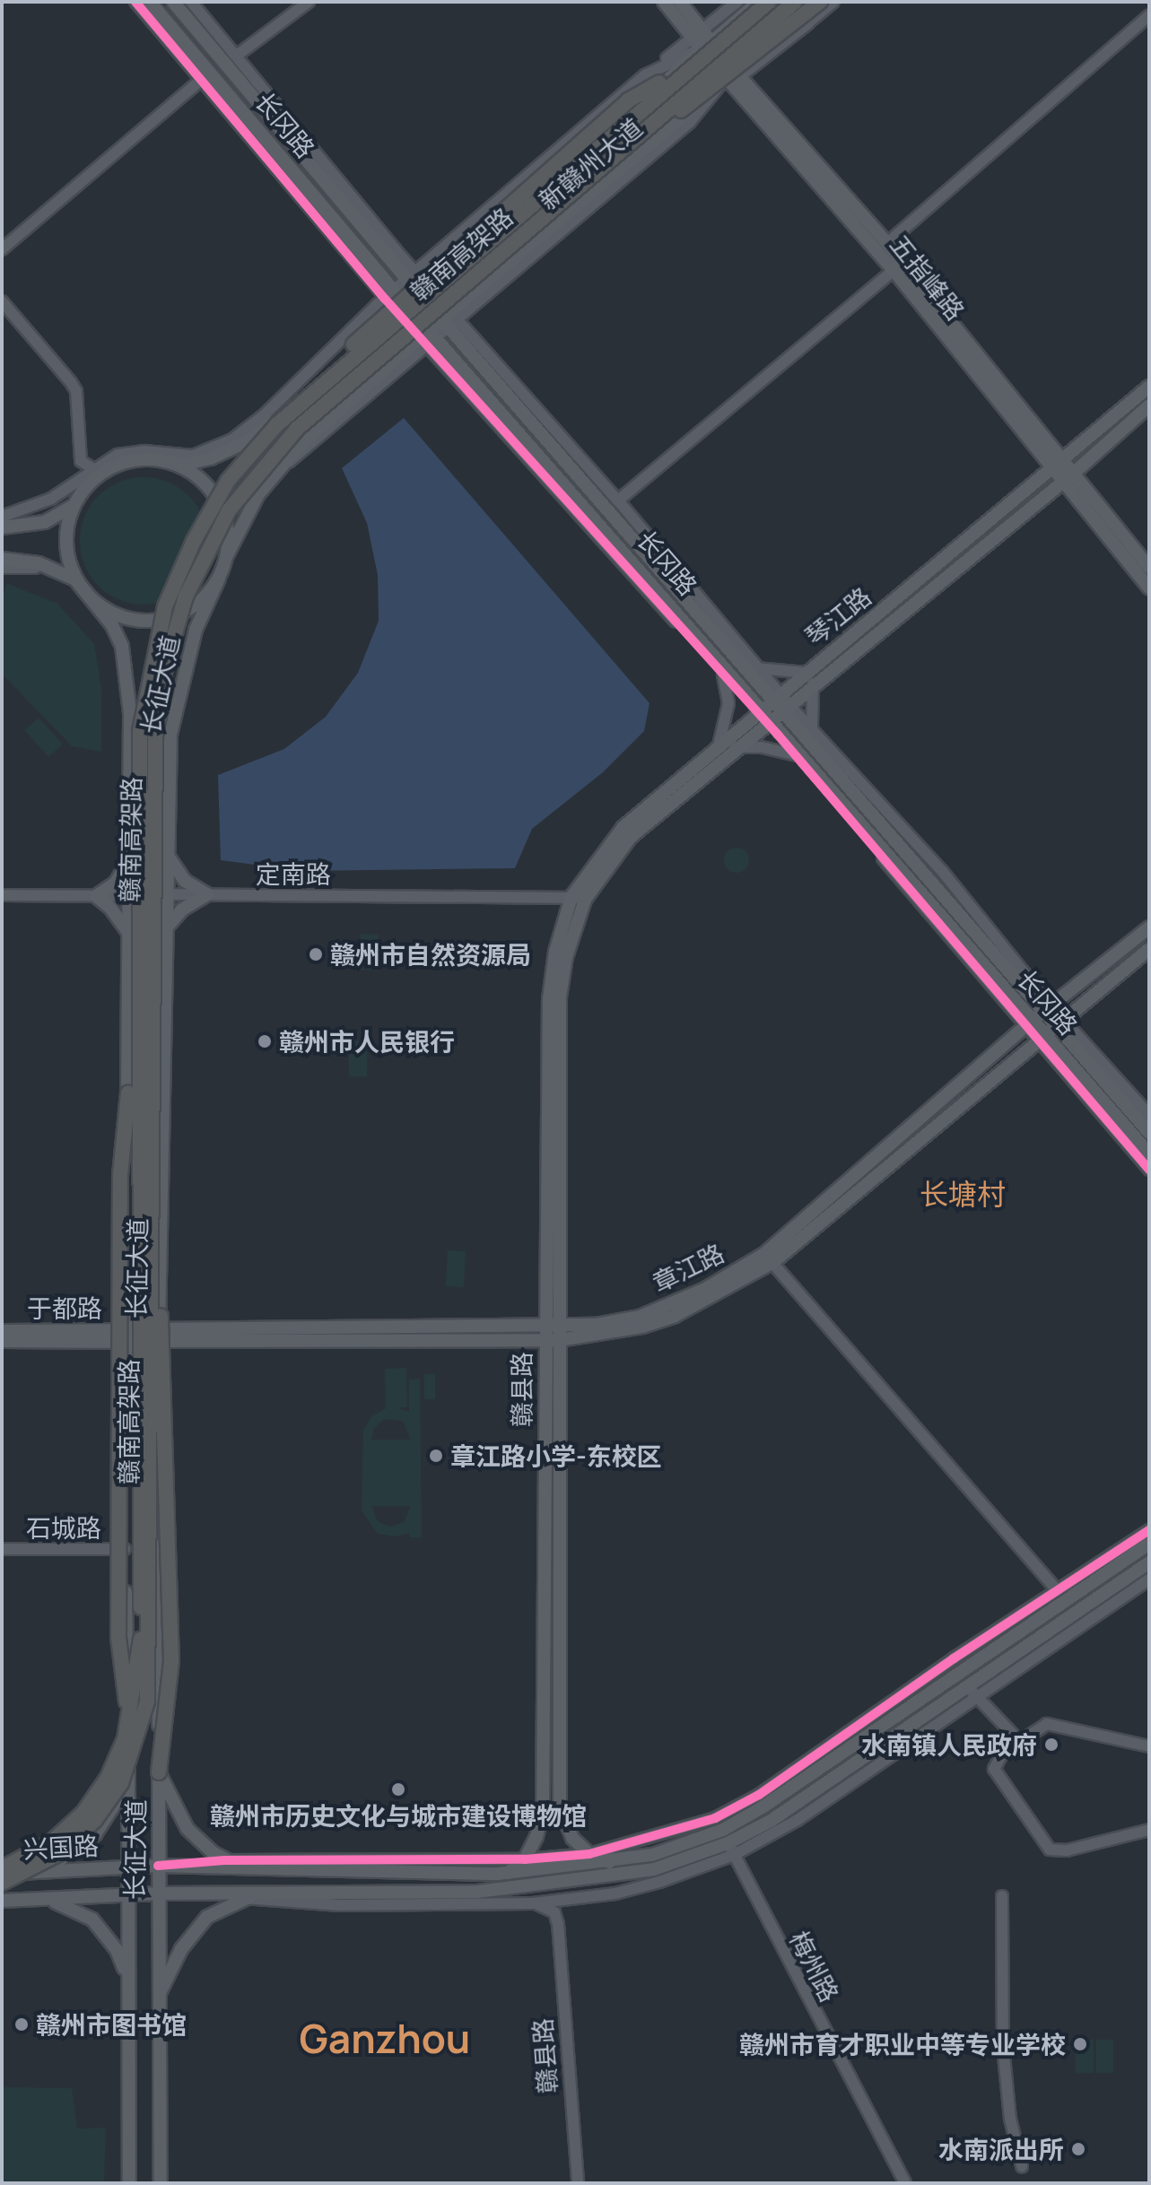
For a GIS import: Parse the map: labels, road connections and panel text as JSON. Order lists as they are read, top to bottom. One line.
{"streets":{"highway":["赣南高架路"],"main road":["长冈路","新赣州大道","五指峰路","琴江路","长征大道","章江路","于都路","赣县路","兴国路"],"street":["定南路","石城路","梅州路"]},"crossings":[["长冈路","新赣州大道"],["长冈路","琴江路"],["长冈路","章江路"],["新赣州大道","赣南高架路"],["新赣州大道","五指峰路"],["新赣州大道","长征大道"],["赣南高架路","兴国路"],["五指峰路","琴江路"],["琴江路","定南路"],["琴江路","赣县路"],["长征大道","定南路"],["长征大道","章江路"],["长征大道","于都路"],["长征大道","石城路"],["长征大道","兴国路"],["定南路","赣县路"],["章江路","于都路"],["章江路","赣县路"],["赣县路","兴国路"],["兴国路","梅州路"]],"districts":["长塘村","Ganzhou"],"places":["赣州市自然资源局","赣州市人民银行","章江路小学-东校区","水南镇人民政府","赣州市历史文化与城市建设博物馆","赣州市图书馆","赣州市育才职业中等专业学校","水南派出所"]}
